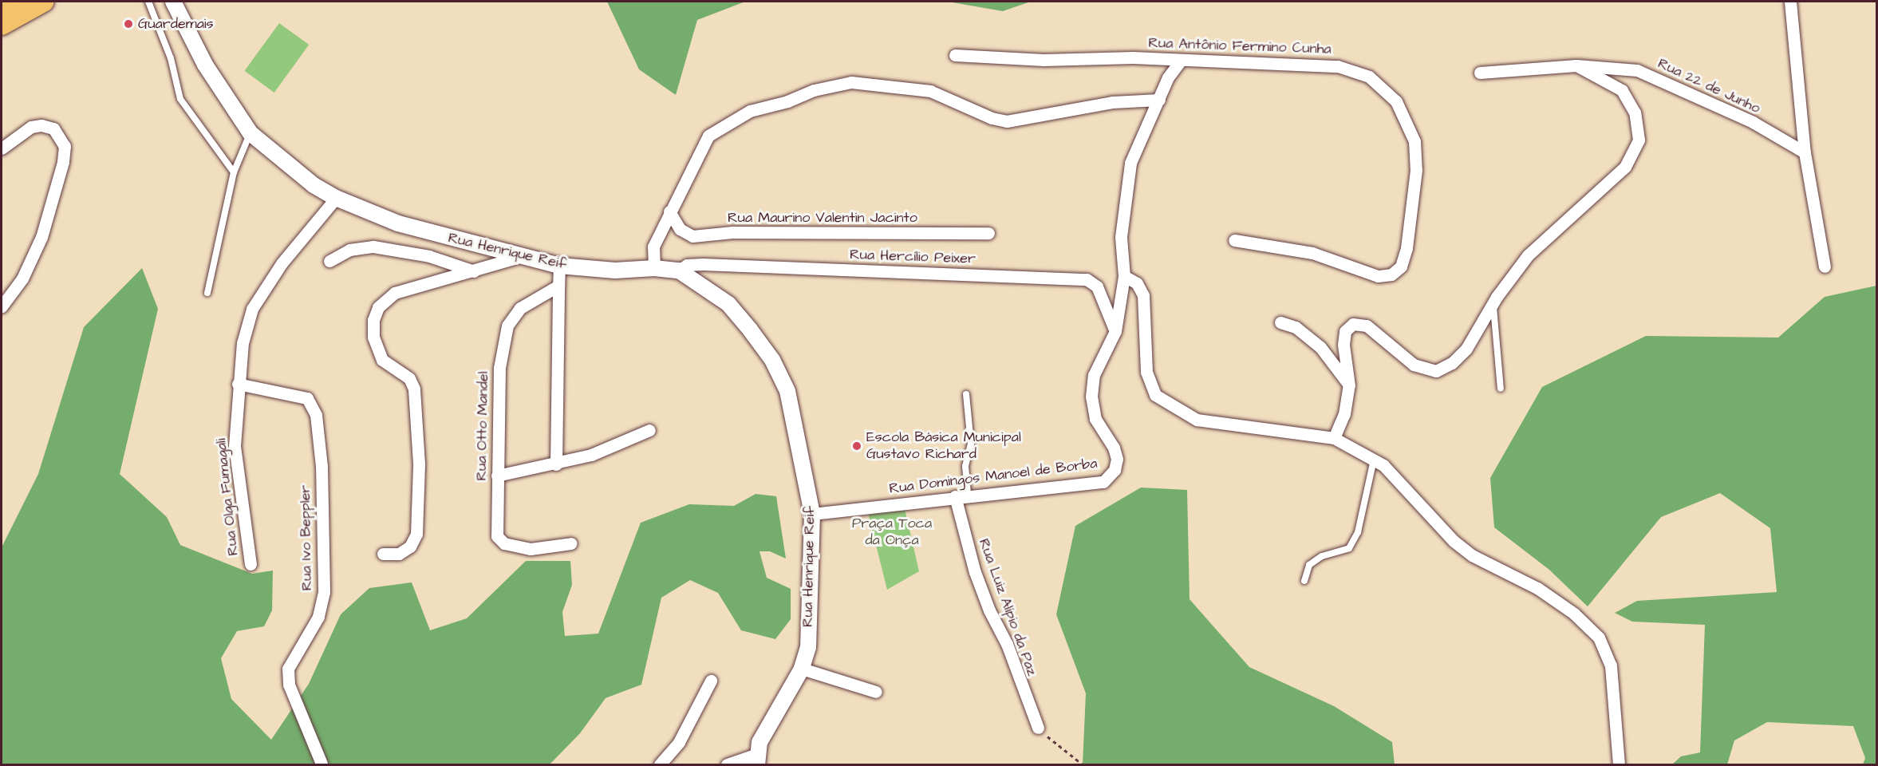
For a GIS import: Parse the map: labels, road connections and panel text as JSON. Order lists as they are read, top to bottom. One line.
{"streets":{"street":["Rua Antônio Fermino Cunha","Rua 22 de Junho","Rua Maurino Valentin Jacinto","Rua Henrique Reif","Rua Hercílio Peixer","Rua Otto Mandel","Rua Domingos Manoel de Borba","Rua Olga Fumagali","Rua Ivo Beppler","Rua Luiz Alípio da Paz"]},"crossings":[["Rua Antônio Fermino Cunha","Rua Domingos Manoel de Borba"],["Rua Henrique Reif","Rua Hercílio Peixer"],["Rua Henrique Reif","Rua Domingos Manoel de Borba"],["Rua Henrique Reif","Rua Olga Fumagali"],["Rua Hercílio Peixer","Rua Domingos Manoel de Borba"],["Rua Domingos Manoel de Borba","Rua Luiz Alípio da Paz"],["Rua Olga Fumagali","Rua Ivo Beppler"]],"parks":["Praça Toca da Onça"],"places":["Guardemais","Escola Básica Municipal Gustavo Richard"]}
